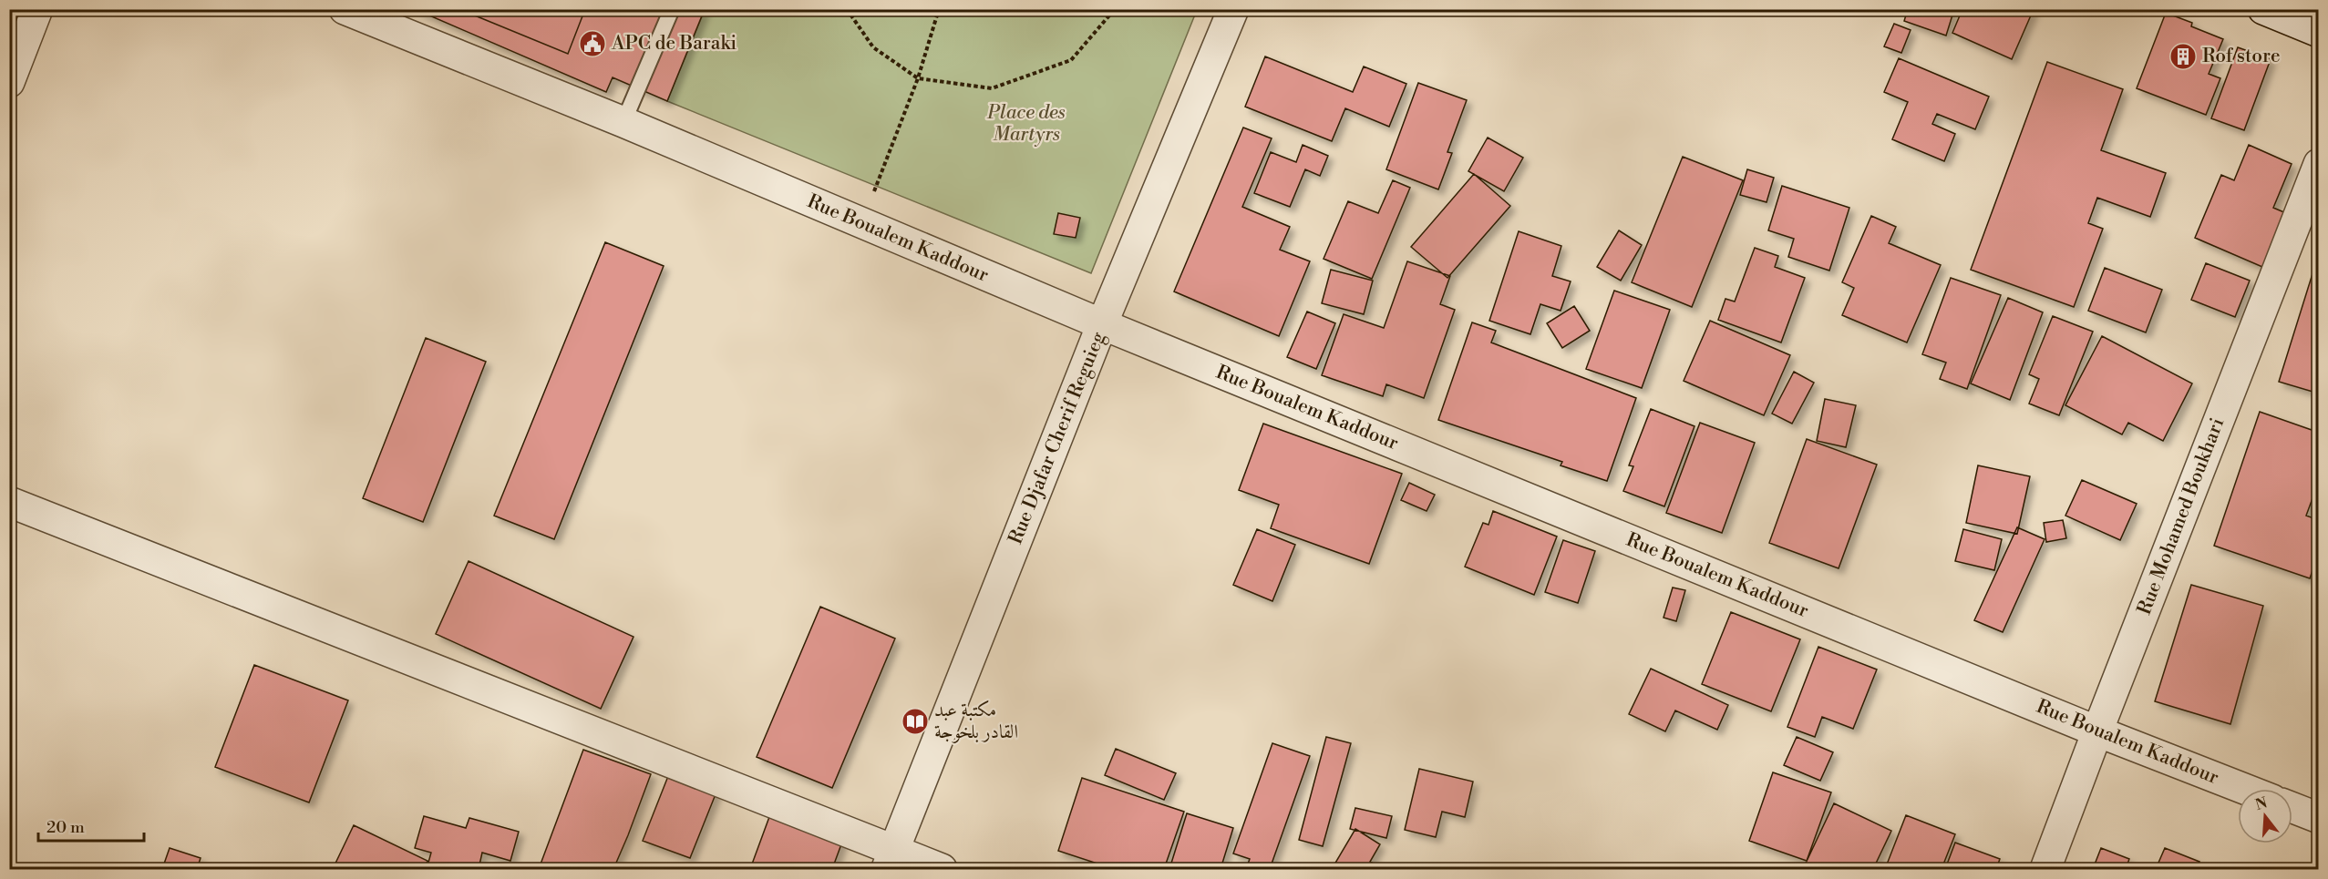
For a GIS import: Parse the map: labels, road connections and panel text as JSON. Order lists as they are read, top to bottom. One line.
{"streets":{"street":["Rue Boualem Kaddour","Rue Djafar Cherif Reguieg","Rue Mohamed Boukhari"]},"crossings":[["Rue Boualem Kaddour","Rue Djafar Cherif Reguieg"],["Rue Boualem Kaddour","Rue Mohamed Boukhari"]],"parks":["Place des Martyrs"],"places":{"public building":["APC de Baraki"],"building":["Rof store"],"library":["مكتبة عبد القادر بلخوجة"]},"scale_bar":"20 m","north":"top"}
